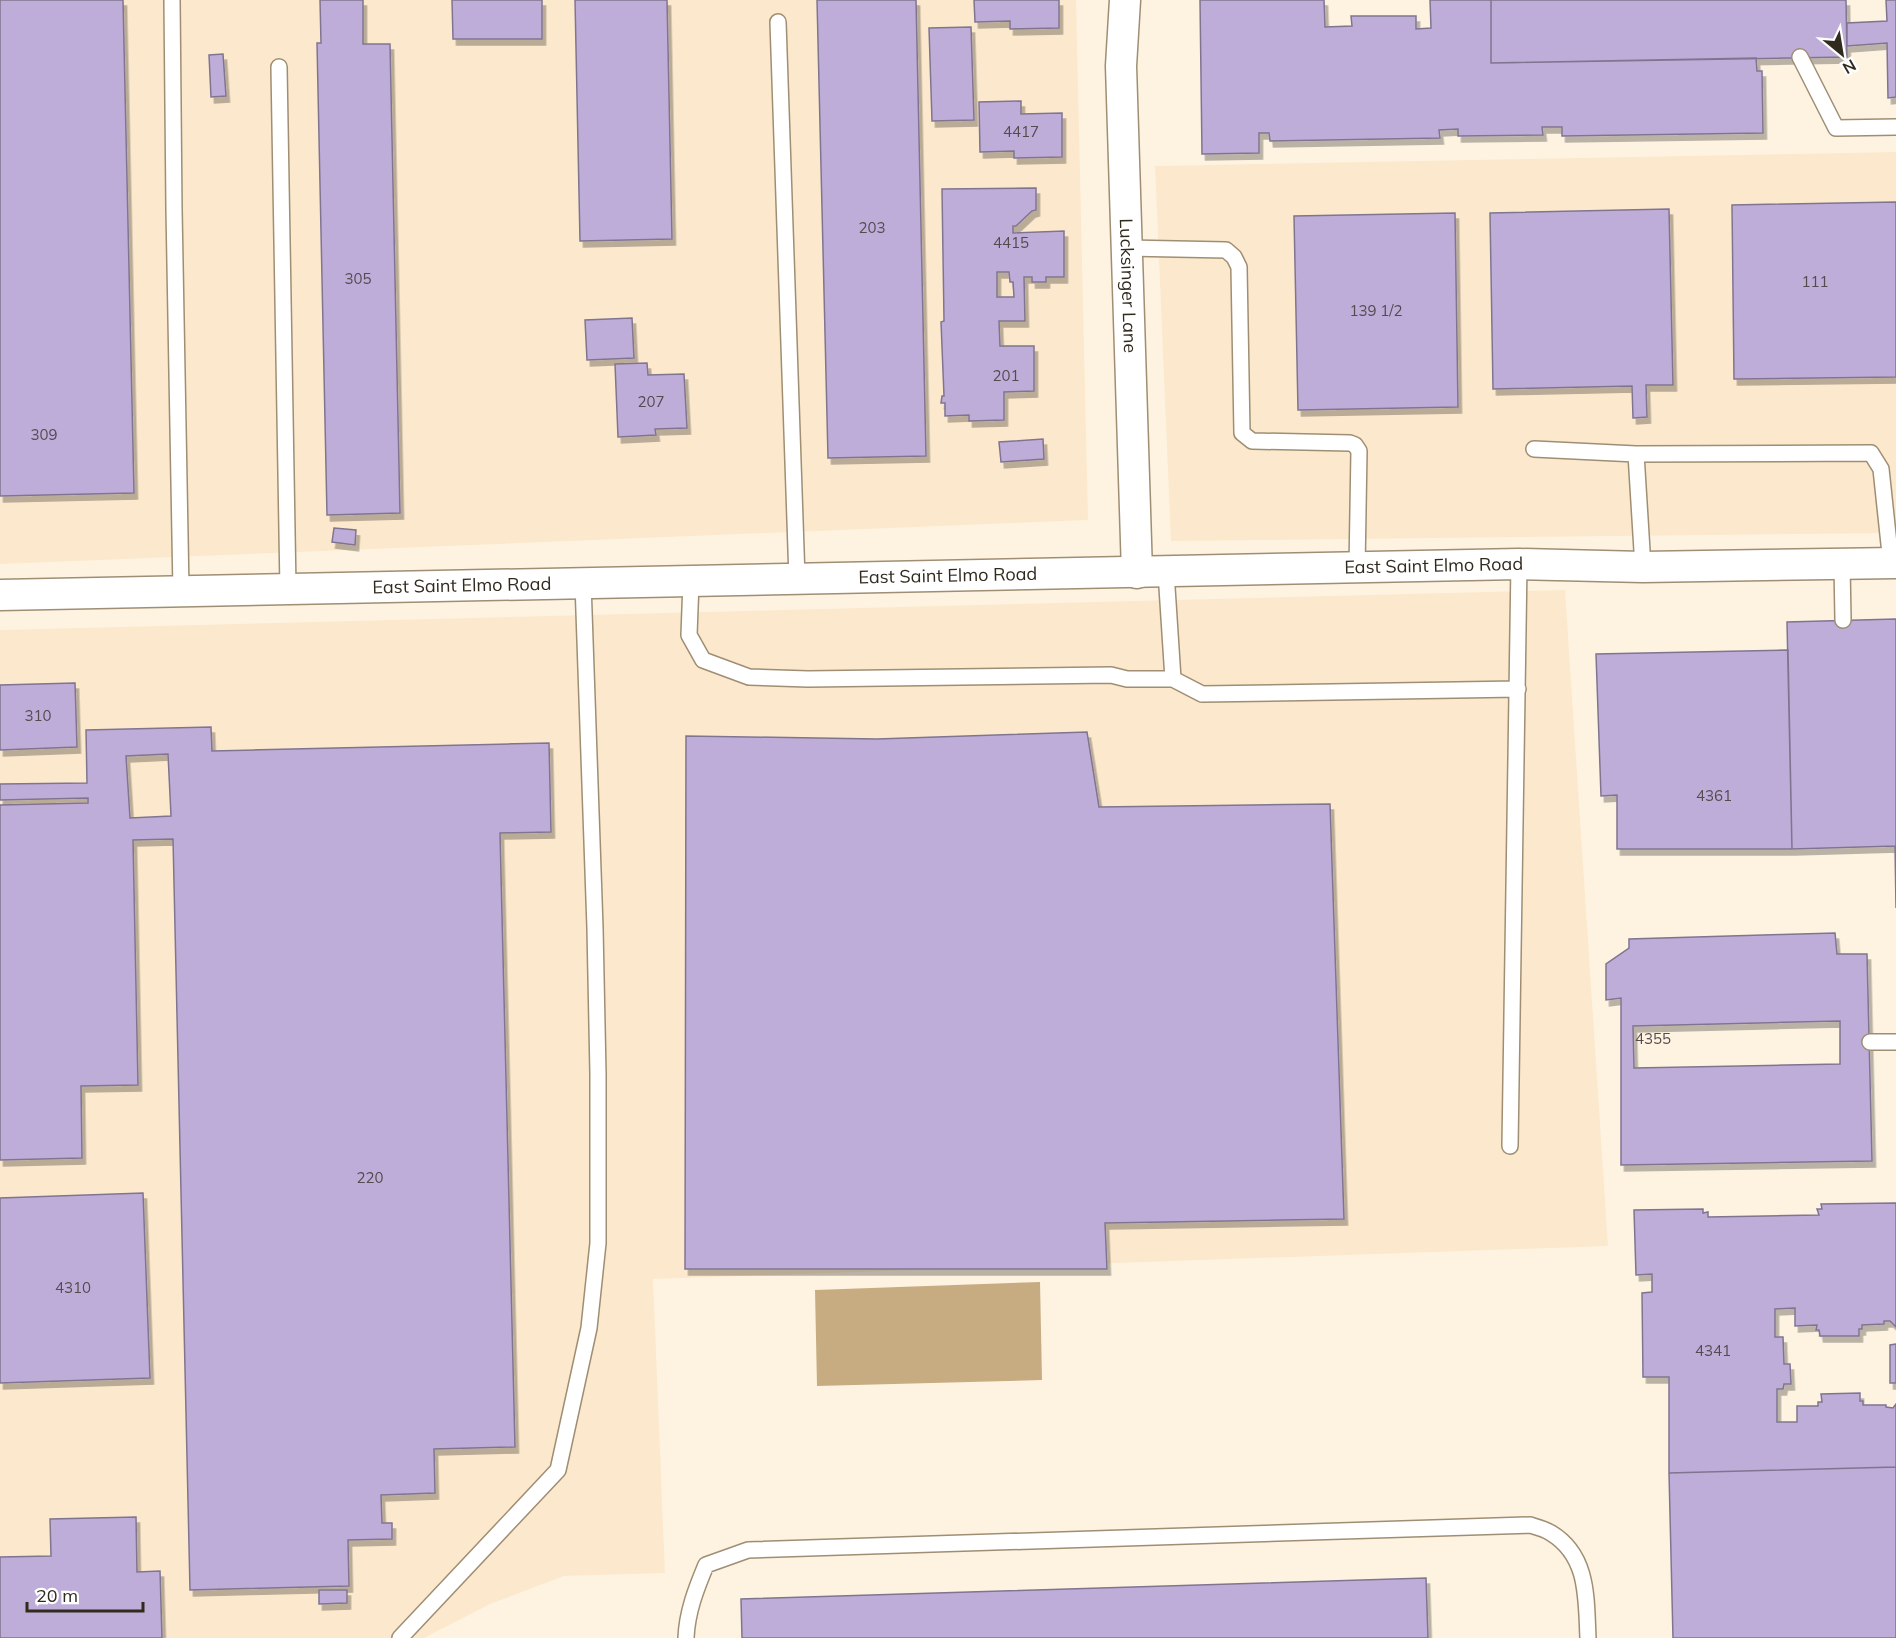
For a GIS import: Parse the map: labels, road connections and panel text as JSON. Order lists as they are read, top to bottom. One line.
{"streets":{"street":["Lucksinger Lane","East Saint Elmo Road"]},"crossings":[["Lucksinger Lane","East Saint Elmo Road"]],"house_numbers":["4417","203","4415","305","111","139 1/2","201","207","309","310","4361","4355","220","4310","4341"],"scale_bar":"20 m","north":"bottom right"}
